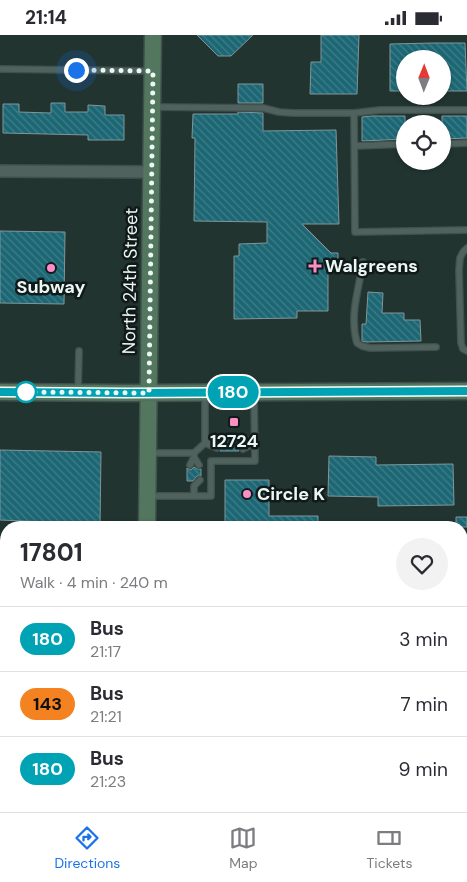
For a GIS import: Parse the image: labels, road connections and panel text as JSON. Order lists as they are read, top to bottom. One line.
{"streets":{"main road":["North 24th Street"]},"places":{"health":["Walgreens"],"other":["Subway","Circle K"],"transit":["12724"]},"lines":["bus line 180"],"north":"top","page":{"status":"21:14","on_map":"180","heading":["17801","Walk · 4 min · 240 m"],"list":[{"mark":"180","name":"Bus","note":"21:17","value":"3 min"},{"mark":"143","name":"Bus","note":"21:21","value":"7 min"},{"mark":"180","name":"Bus","note":"21:23","value":"9 min"}],"tabs":["Directions","Map","Tickets"]}}
